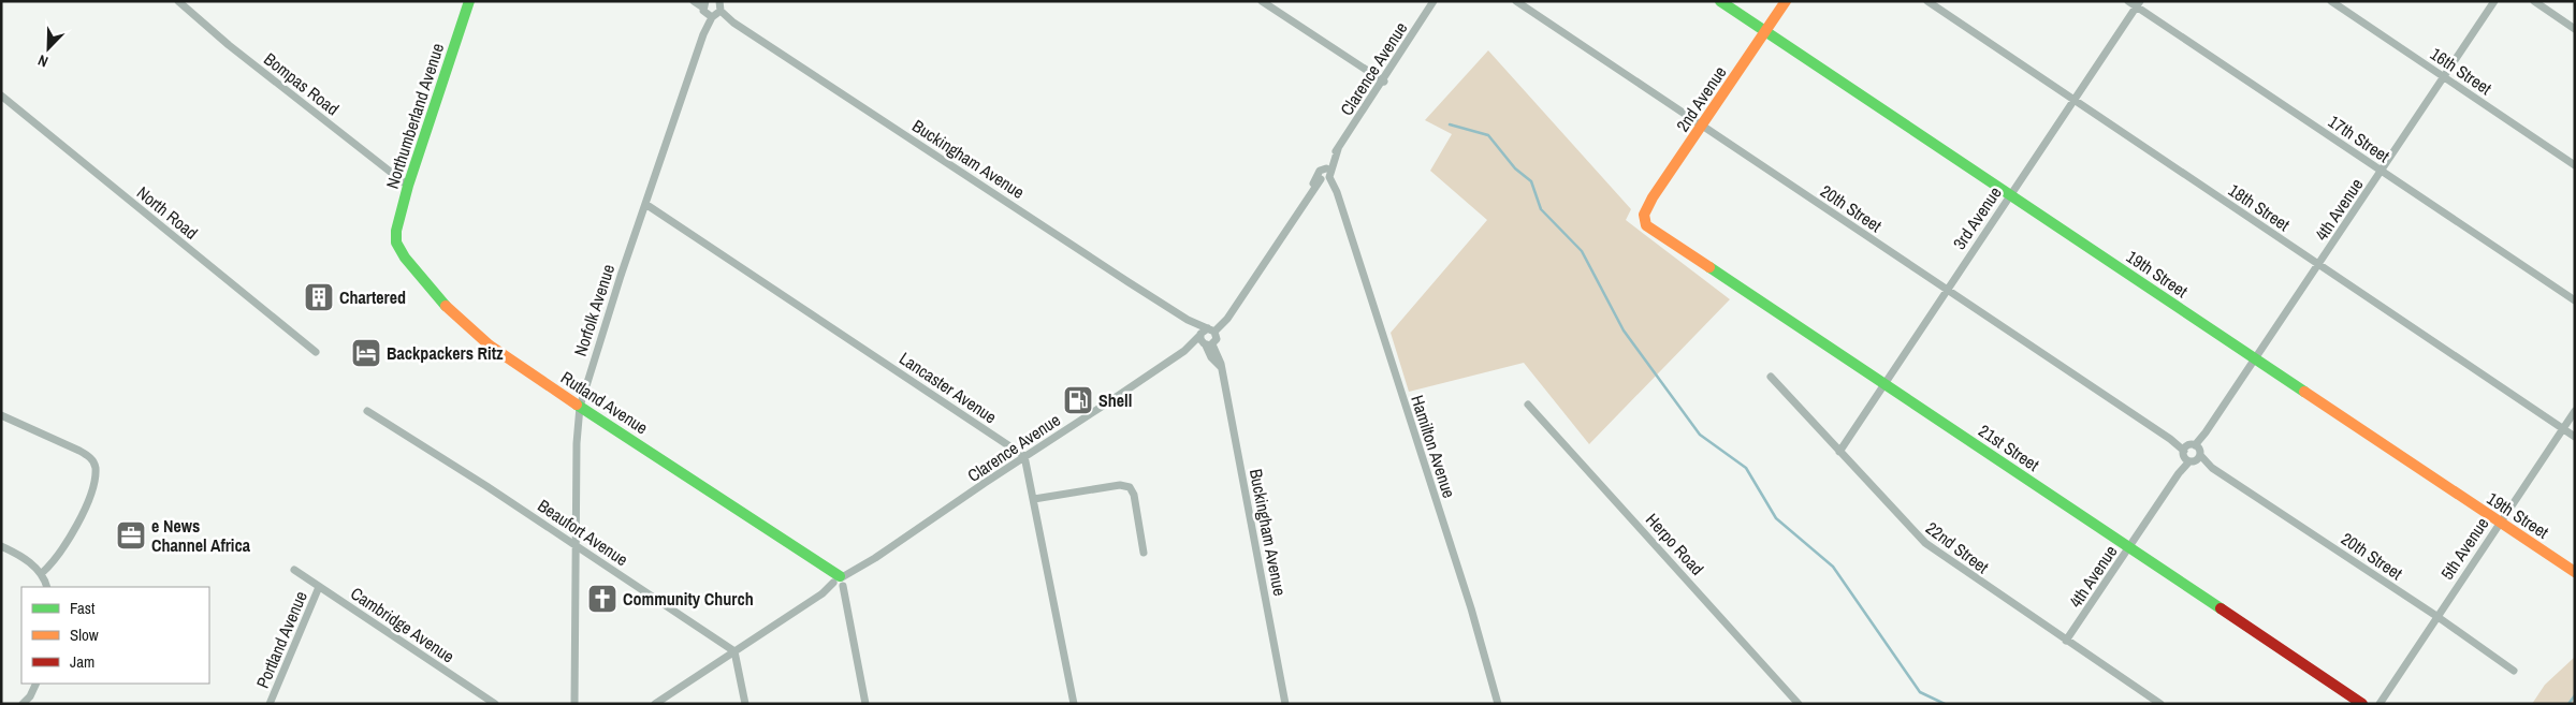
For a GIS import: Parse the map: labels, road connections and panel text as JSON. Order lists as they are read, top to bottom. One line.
{"streets":{"street":["Clarence Avenue","16th Street","Bompas Road","2nd Avenue","Northumberland Avenue","17th Street","Buckingham Avenue","18th Street","20th Street","4th Avenue","North Road","3rd Avenue","19th Street","Norfolk Avenue","Lancaster Avenue","Rutland Avenue","Hamilton Avenue","21st Street","Beaufort Avenue","Herpo Road","22nd Street","5th Avenue","Cambridge Avenue","Portland Avenue"]},"crossings":[["Clarence Avenue","Buckingham Avenue"],["Clarence Avenue","Lancaster Avenue"],["Clarence Avenue","Rutland Avenue"],["Clarence Avenue","Hamilton Avenue"],["Clarence Avenue","Beaufort Avenue"],["16th Street","4th Avenue"],["Bompas Road","Northumberland Avenue"],["2nd Avenue","20th Street"],["2nd Avenue","19th Street"],["2nd Avenue","21st Street"],["Northumberland Avenue","Rutland Avenue"],["17th Street","4th Avenue"],["17th Street","3rd Avenue"],["Buckingham Avenue","Norfolk Avenue"],["18th Street","4th Avenue"],["18th Street","3rd Avenue"],["18th Street","5th Avenue"],["20th Street","4th Avenue"],["20th Street","3rd Avenue"],["20th Street","5th Avenue"],["4th Avenue","19th Street"],["4th Avenue","21st Street"],["4th Avenue","22nd Street"],["3rd Avenue","19th Street"],["3rd Avenue","21st Street"],["3rd Avenue","22nd Street"],["19th Street","5th Avenue"],["Norfolk Avenue","Lancaster Avenue"],["Norfolk Avenue","Rutland Avenue"],["Norfolk Avenue","Beaufort Avenue"],["Cambridge Avenue","Portland Avenue"]],"places":{"building":["Chartered"],"hotel":["Backpackers Ritz"],"fuel station":["Shell"],"office":["e News Channel Africa"],"church":["Community Church"]},"legend":["Fast","Slow","Jam"],"north":"bottom left"}
